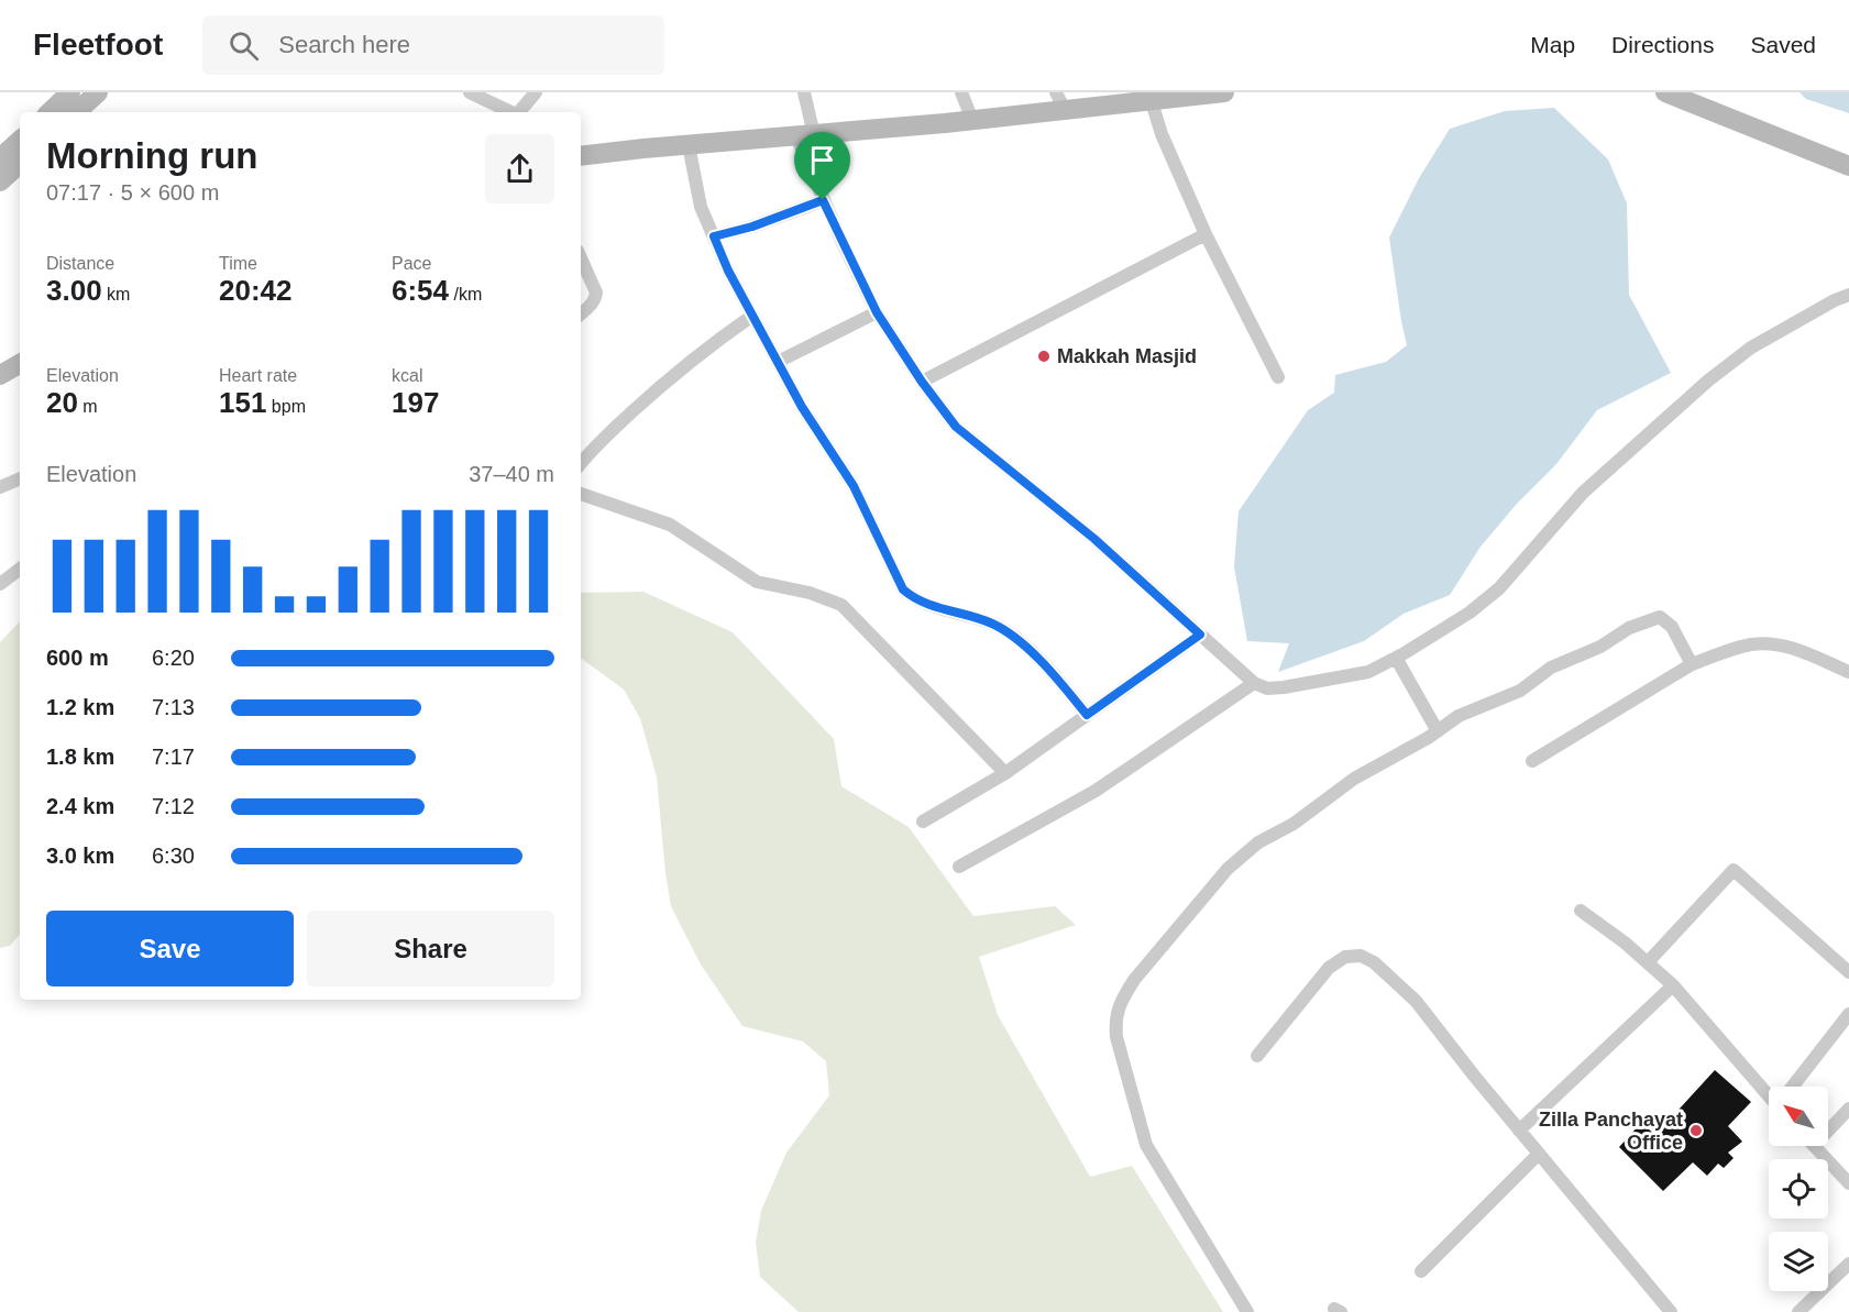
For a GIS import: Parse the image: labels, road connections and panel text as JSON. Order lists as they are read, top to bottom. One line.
{"places":["Makkah Masjid","Zilla Panchayat Office"],"north":"top left","page":{"header":"Fleetfoot","search":"Search here","nav":["Map","Directions","Saved"],"heading":["Morning run","07:17 · 5 × 600 m"],"stats":[["Distance","3.00 km"],["Time","20:42"],["Pace","6:54 /km"],["Elevation","20 m"],["Heart rate","151 bpm"],["kcal","197"]],"chart":["Elevation","37–40 m"],"list":[{"name":"600 m","note":"6:20"},{"name":"1.2 km","note":"7:13"},{"name":"1.8 km","note":"7:17"},{"name":"2.4 km","note":"7:12"},{"name":"3.0 km","note":"6:30"}],"buttons":["Save","Share"]}}
